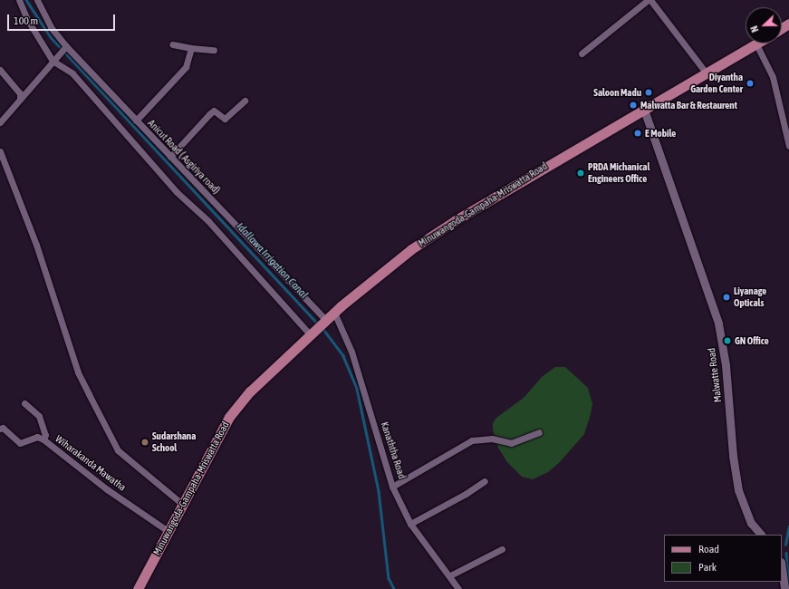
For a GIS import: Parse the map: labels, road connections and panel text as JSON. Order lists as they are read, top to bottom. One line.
{"streets":{"main road":["Minuwangoda-Gampaha-Mriswatta Road"],"street":["Anicut Road ( Asgiriya road)","Malwatte Road","Kanaththa Road","Wiharakanda Mawatha"]},"crossings":[["Anicut Road ( Asgiriya road)","Minuwangoda-Gampaha-Mriswatta Road"],["Minuwangoda-Gampaha-Mriswatta Road","Malwatte Road"],["Minuwangoda-Gampaha-Mriswatta Road","Kanaththa Road"],["Minuwangoda-Gampaha-Mriswatta Road","Wiharakanda Mawatha"]],"water":["Idallawa Irrigation Canal"],"places":["Diyantha Garden Center","Saloon Madu","Malwatta Bar & Restaurent","E Mobile","PRDA Michanical Engineers Office","Liyanage Opticals","GN Office","Sudarshana School"],"legend":["Road","Park"],"scale_bar":"100 m","north":"left"}
